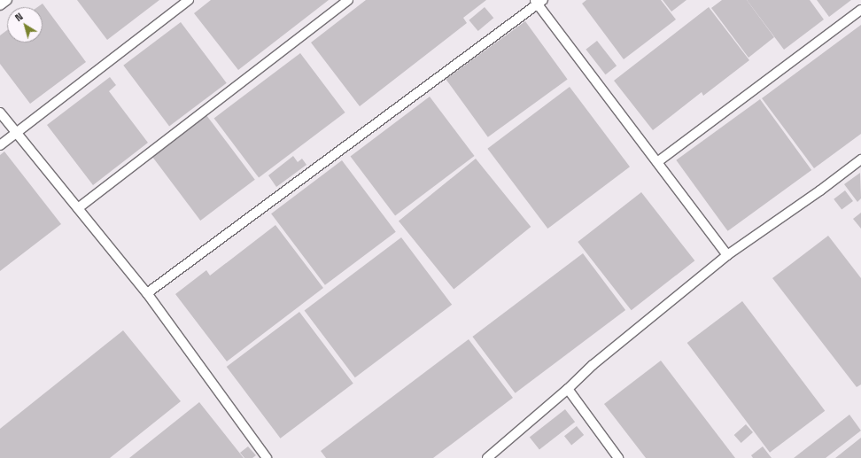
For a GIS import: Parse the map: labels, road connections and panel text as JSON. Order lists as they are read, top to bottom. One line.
{"north":"top left"}
